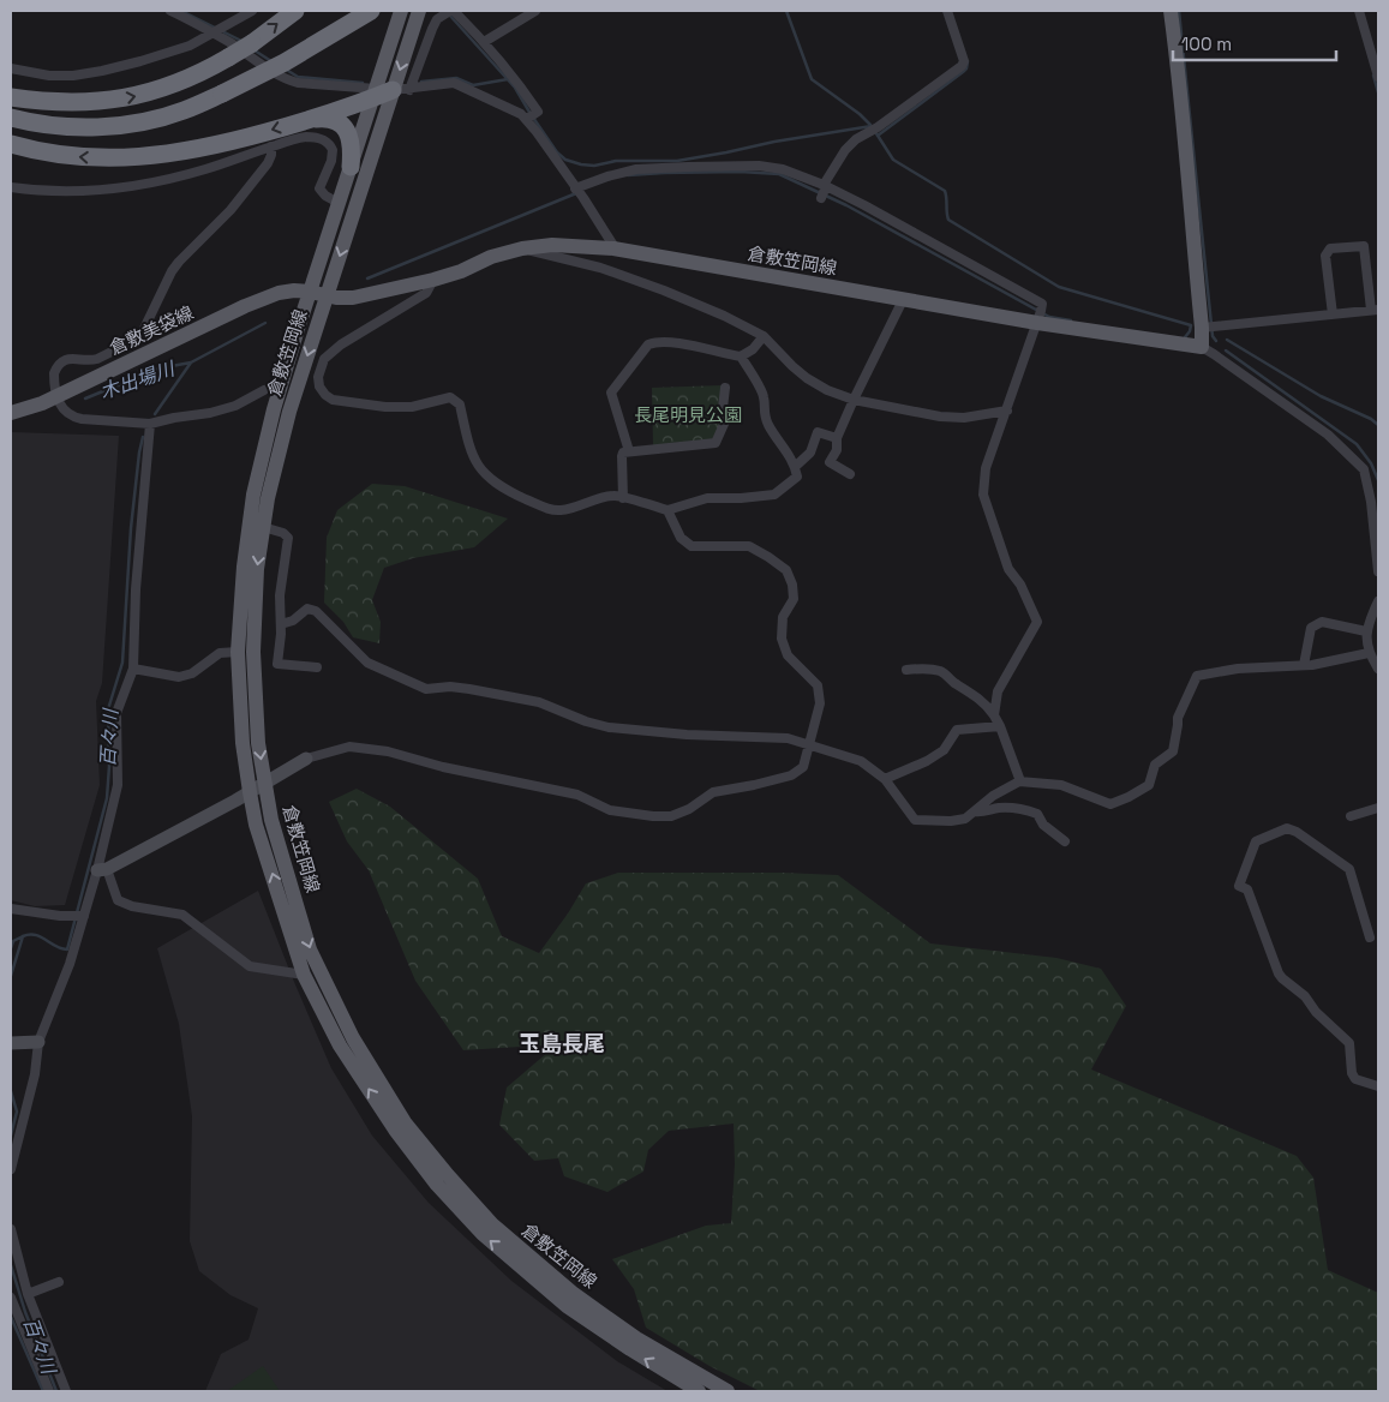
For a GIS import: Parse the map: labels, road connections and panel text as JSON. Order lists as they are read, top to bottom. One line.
{"streets":{"main road":["倉敷笠岡線","倉敷美袋線"]},"crossings":[["倉敷笠岡線","倉敷美袋線"]],"districts":["玉島長尾"],"water":["木出場川","百々川"],"parks":["長尾明見公園"],"scale_bar":"100 m"}
